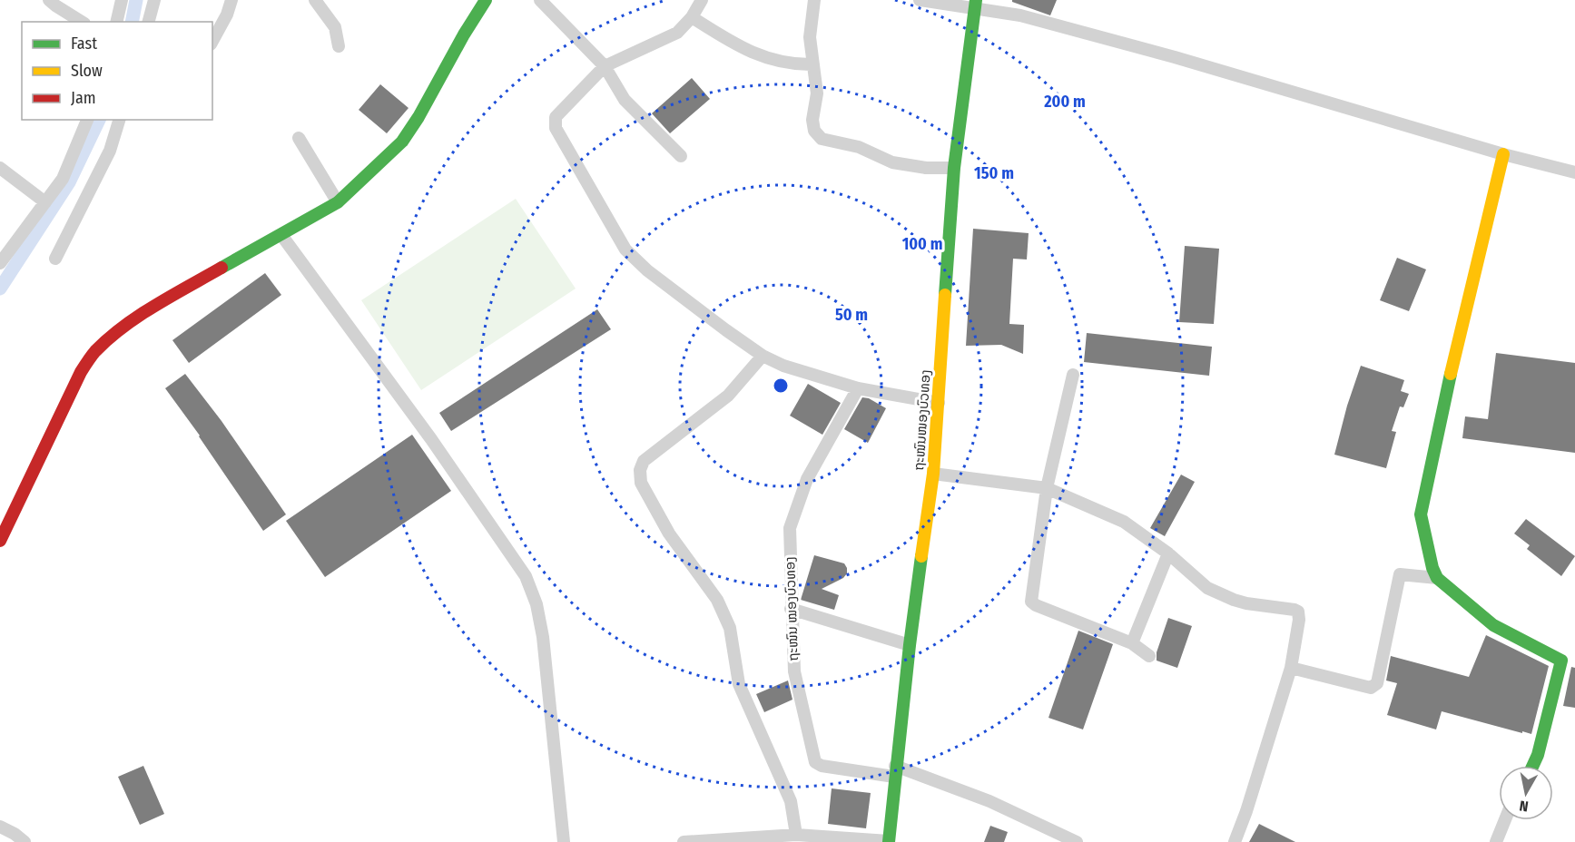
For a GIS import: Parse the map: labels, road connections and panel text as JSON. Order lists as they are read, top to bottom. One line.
{"streets":{"street":["ຖະໜົນໜອງບົວທອງ","ຖະໜົນ ໝອງບົວທອງ"]},"crossings":[["ຖະໜົນໜອງບົວທອງ","ຖະໜົນ ໝອງບົວທອງ"]],"legend":["Fast","Slow","Jam"],"north":"bottom","rings":["200 m","150 m","100 m","50 m"]}
